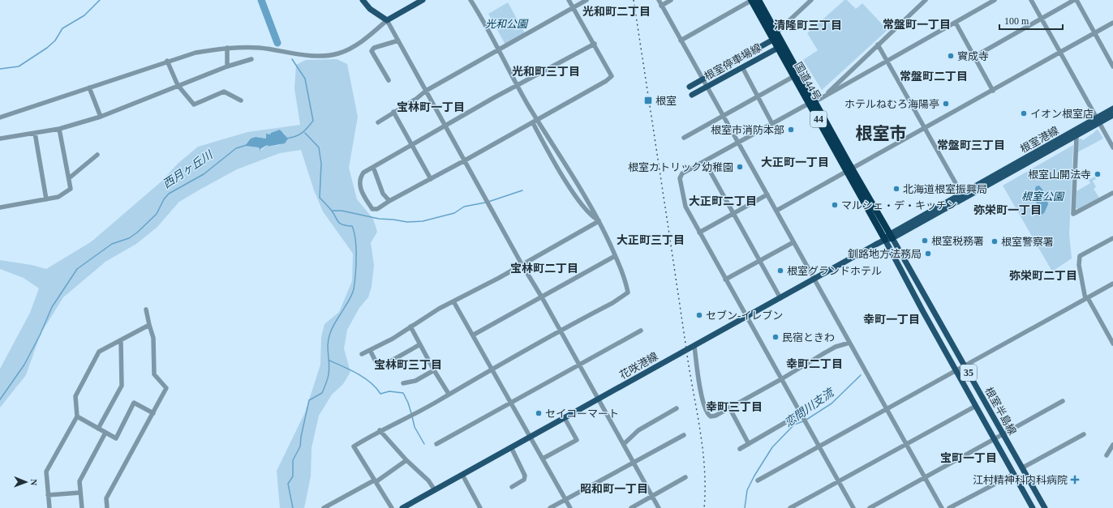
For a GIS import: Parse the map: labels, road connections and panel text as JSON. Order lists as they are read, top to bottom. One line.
{"streets":{"highway":["国道44号","44"],"main road":["根室停車場線","根室港線","花咲港線","35","根室半島線"]},"crossings":[["根室停車場線","国道44号"],["国道44号","根室港線"],["国道44号","花咲港線"],["国道44号","根室半島線"],["根室港線","花咲港線"],["根室港線","根室半島線"],["花咲港線","根室半島線"]],"districts":["光和町二丁目","常盤町一丁目","清隆町三丁目","光和町三丁目","常盤町二丁目","宝林町一丁目","根室市","常盤町三丁目","大正町一丁目","大正町二丁目","弥栄町一丁目","大正町三丁目","宝林町二丁目","弥栄町二丁目","幸町一丁目","幸町二丁目","宝林町三丁目","幸町三丁目","宝町一丁目","昭和町一丁目"],"water":["西月ヶ丘川","恋問川支流"],"parks":["光和公園","根室公園"],"places":{"other":["實成寺","ホテルねむろ海陽亭","イオン根室店","根室市消防本部","根室カトリック幼稚園","根室山開法寺","北海道根室振興局","マルシェ・デ・キッチン","根室税務署","根室警察署","釧路地方法務局","根室グランドホテル","セブン-イレブン","民宿ときわ","セイコーマート"],"transit":["根室"],"health":["江村精神科内科病院"]},"scale_bar":"100 m","north":"right"}
